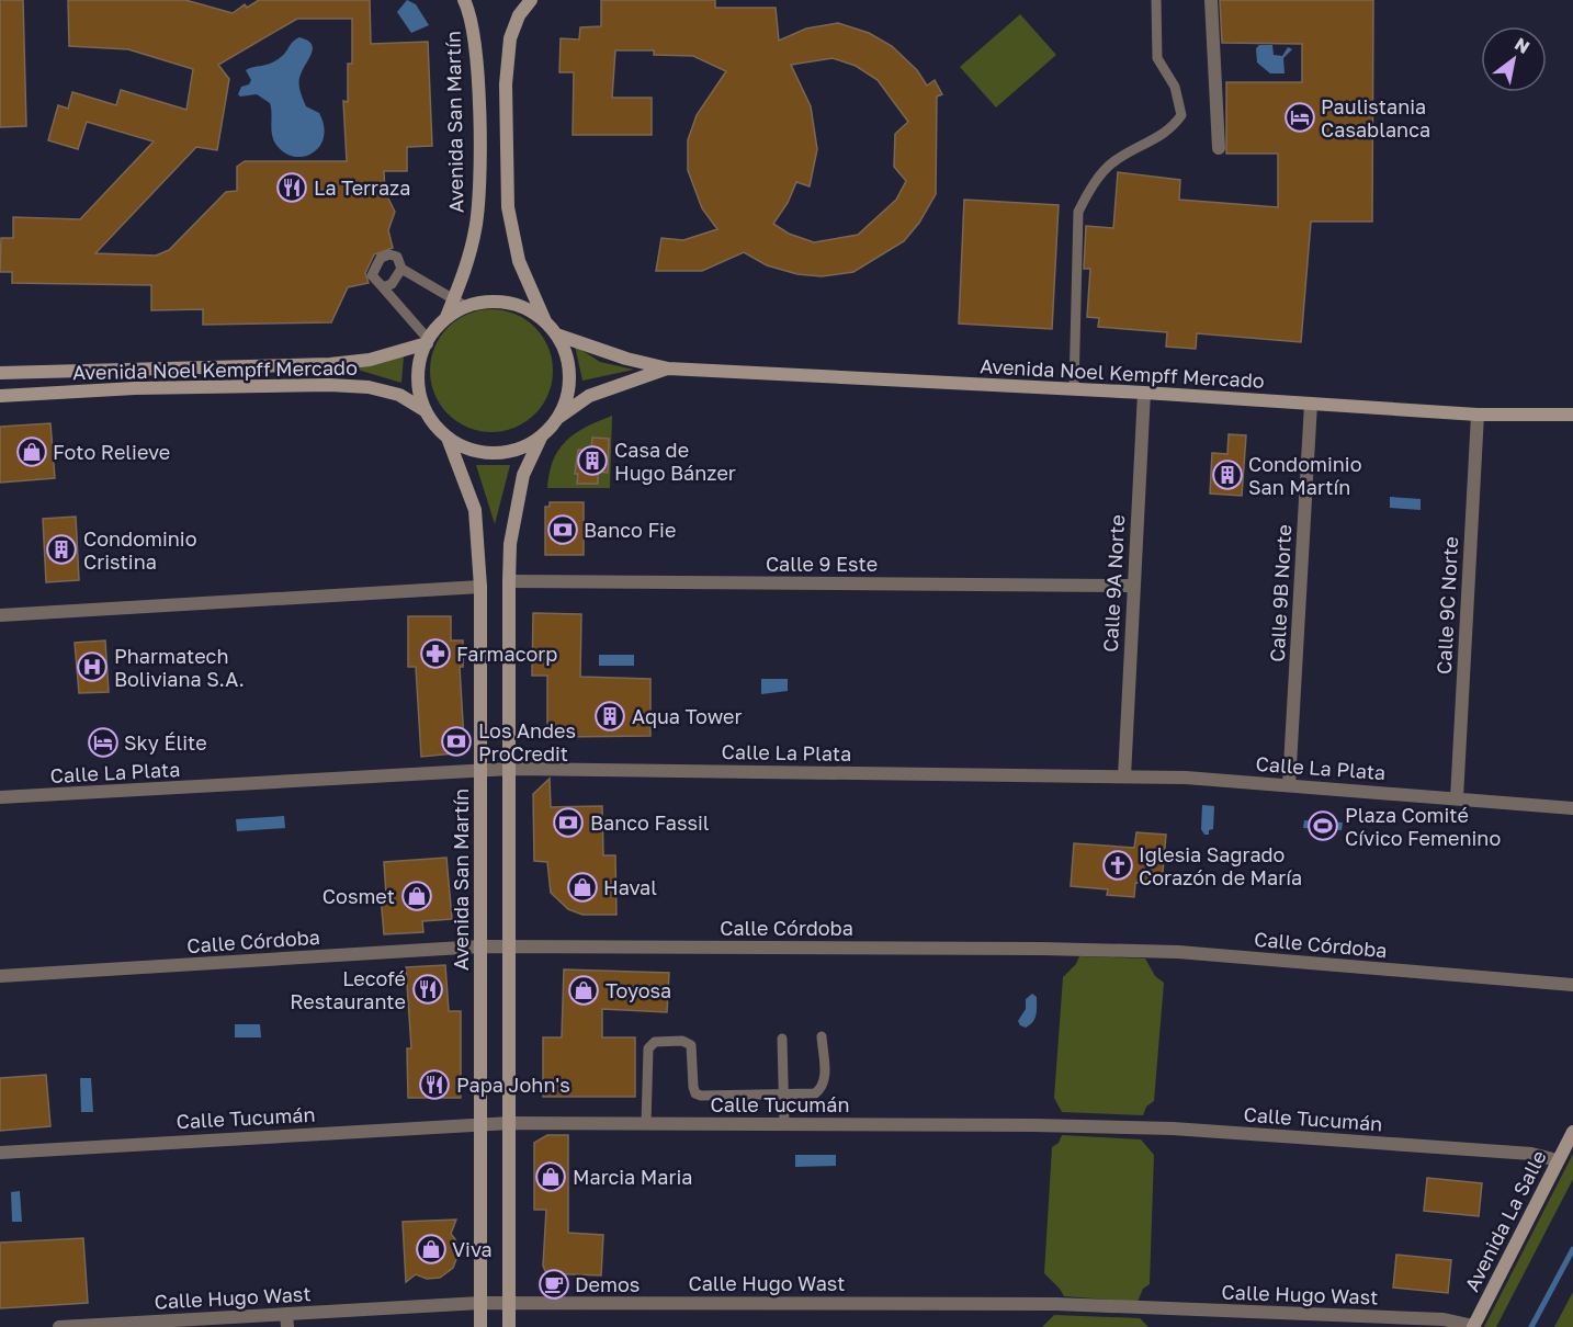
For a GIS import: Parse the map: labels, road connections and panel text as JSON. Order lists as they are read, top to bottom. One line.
{"streets":{"main road":["Avenida San Martín","Avenida Noel Kempff Mercado","Avenida La Salle"],"street":["Calle 9 Este","Calle 9A Norte","Calle 9B Norte","Calle 9C Norte","Calle La Plata","Calle Córdoba","Calle Tucumán","Calle Hugo Wast"]},"crossings":[["Avenida San Martín","Avenida Noel Kempff Mercado"],["Avenida San Martín","Calle La Plata"],["Avenida San Martín","Calle Córdoba"],["Avenida San Martín","Calle Tucumán"],["Avenida San Martín","Calle Hugo Wast"],["Avenida Noel Kempff Mercado","Calle 9A Norte"],["Avenida Noel Kempff Mercado","Calle 9B Norte"],["Avenida Noel Kempff Mercado","Calle 9C Norte"],["Calle 9 Este","Calle 9A Norte"],["Calle 9A Norte","Calle La Plata"],["Calle 9B Norte","Calle La Plata"],["Calle 9C Norte","Calle La Plata"],["Calle Tucumán","Avenida La Salle"],["Avenida La Salle","Calle Hugo Wast"]],"places":{"hotel":["Paulistania Casablanca","Sky Élite"],"restaurant":["La Terraza","Lecofé Restaurante","Papa John's"],"shop":["Foto Relieve","Haval","Cosmet","Toyosa","Marcia Maria","Viva"],"building":["Casa de Hugo Bánzer","Condominio San Martín","Condominio Cristina","Aqua Tower"],"bank":["Banco Fie","Los Andes ProCredit","Banco Fassil"],"pharmacy":["Farmacorp"],"hospital":["Pharmatech Boliviana S.A."],"sports":["Plaza Comité Cívico Femenino"],"church":["Iglesia Sagrado Corazón de María"],"cafe":["Demos"]},"north":"top right"}
